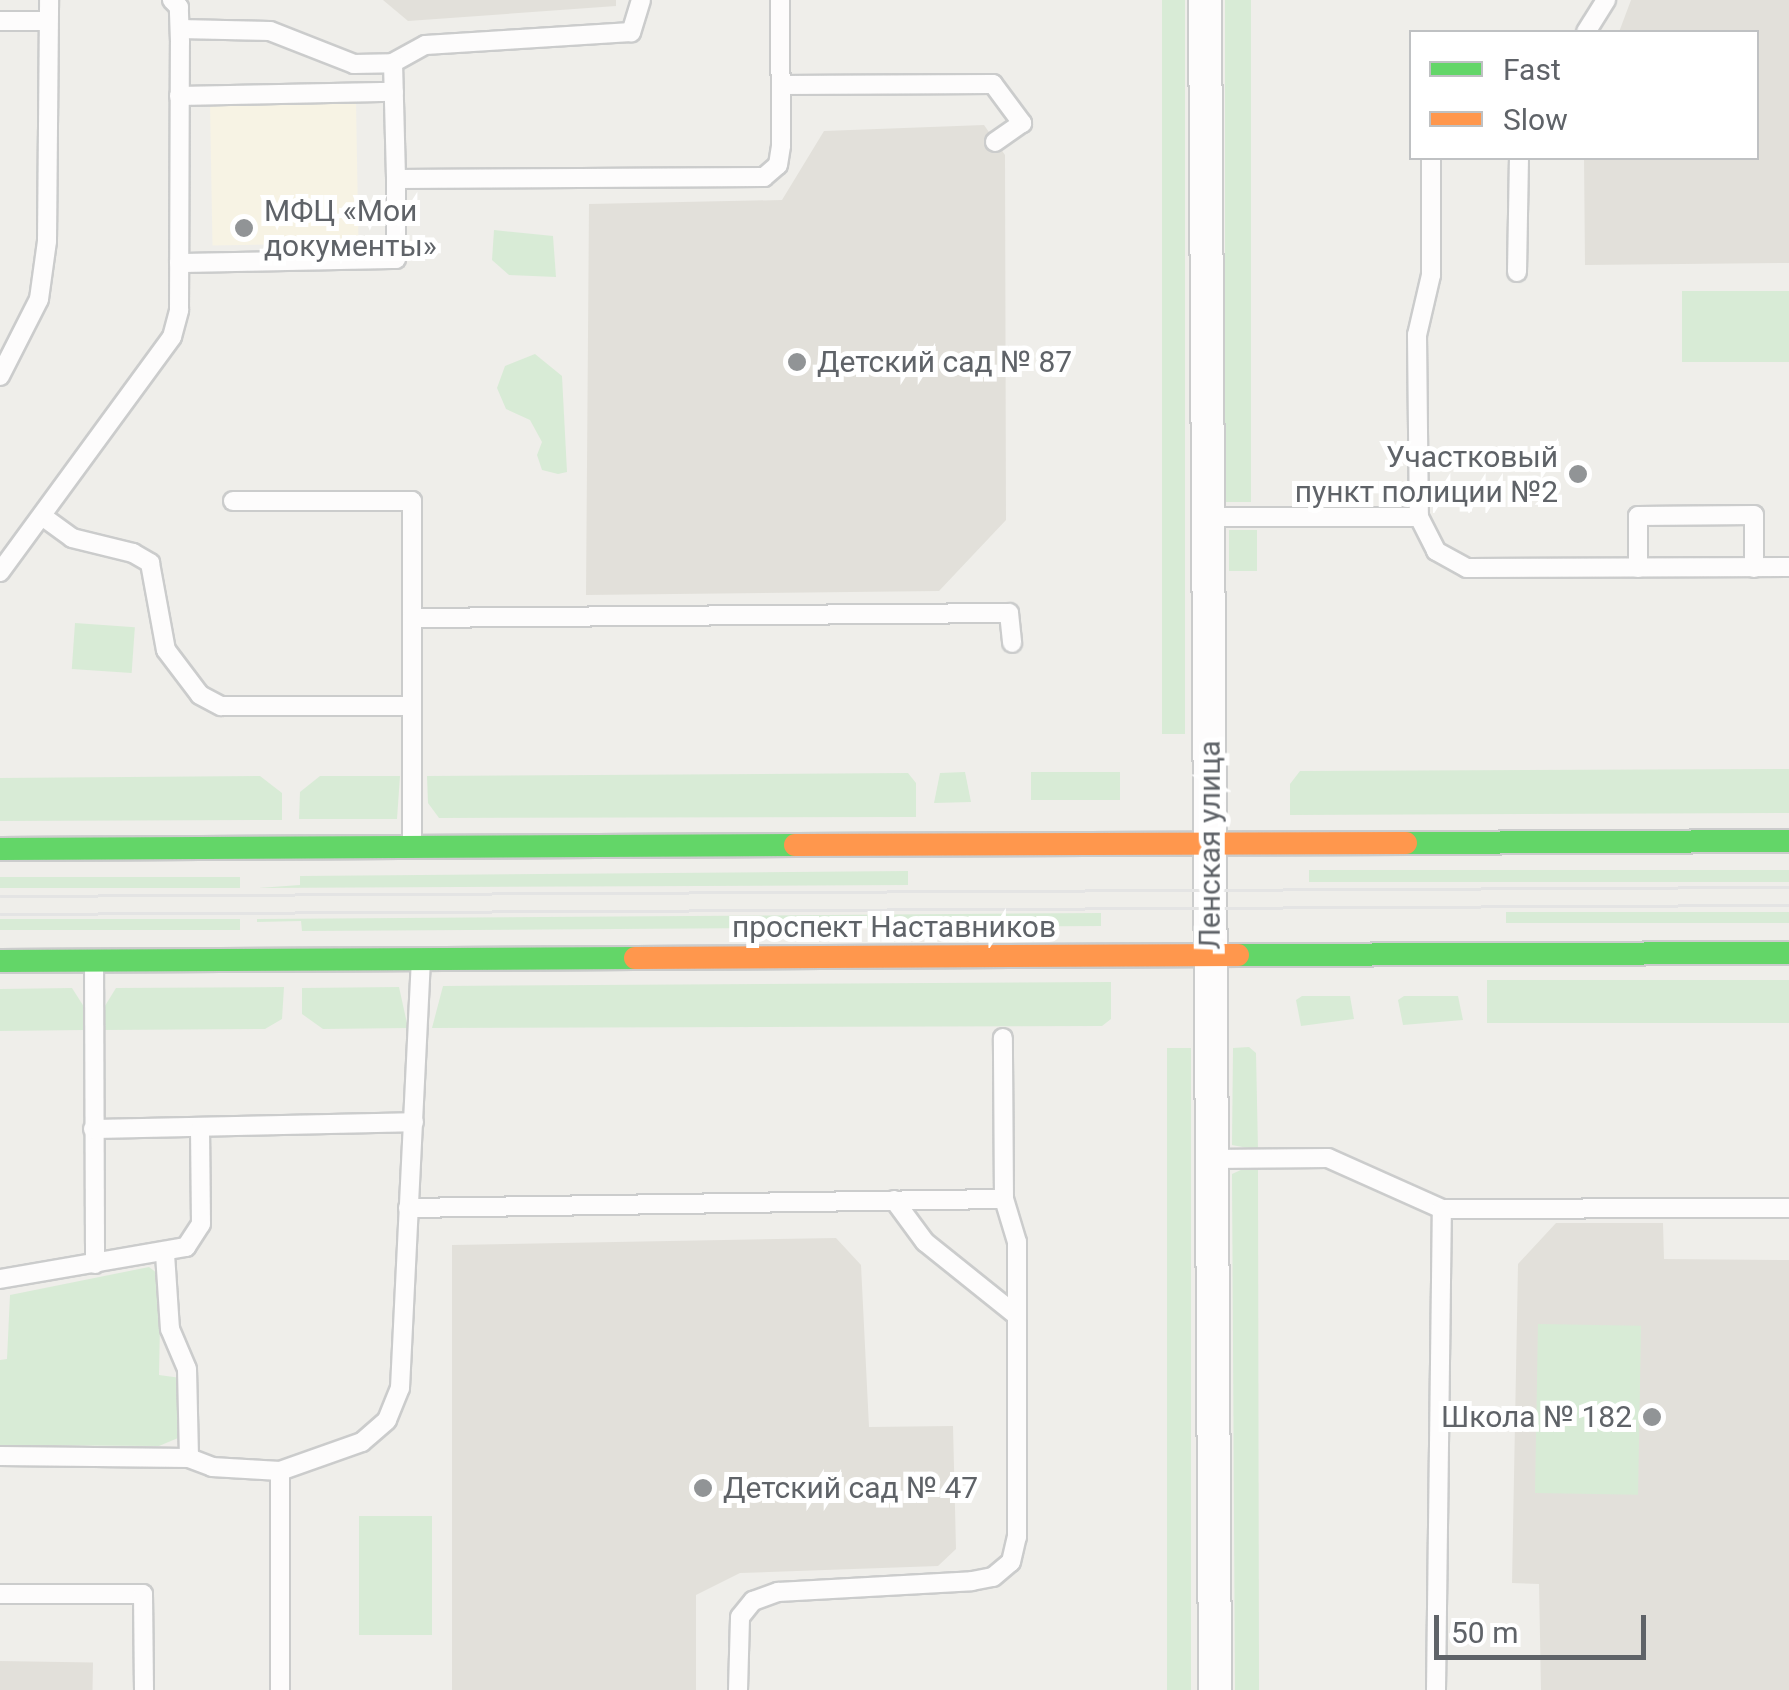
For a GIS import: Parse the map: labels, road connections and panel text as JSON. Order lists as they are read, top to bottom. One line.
{"streets":{"main road":["проспект Наставников"],"street":["Ленская улица"]},"crossings":[["Ленская улица","проспект Наставников"]],"places":["МФЦ «Мои документы»","Детский сад № 87","Участковый пункт полиции №2","Школа № 182","Детский сад № 47"],"legend":["Fast","Slow"],"scale_bar":"50 m"}
